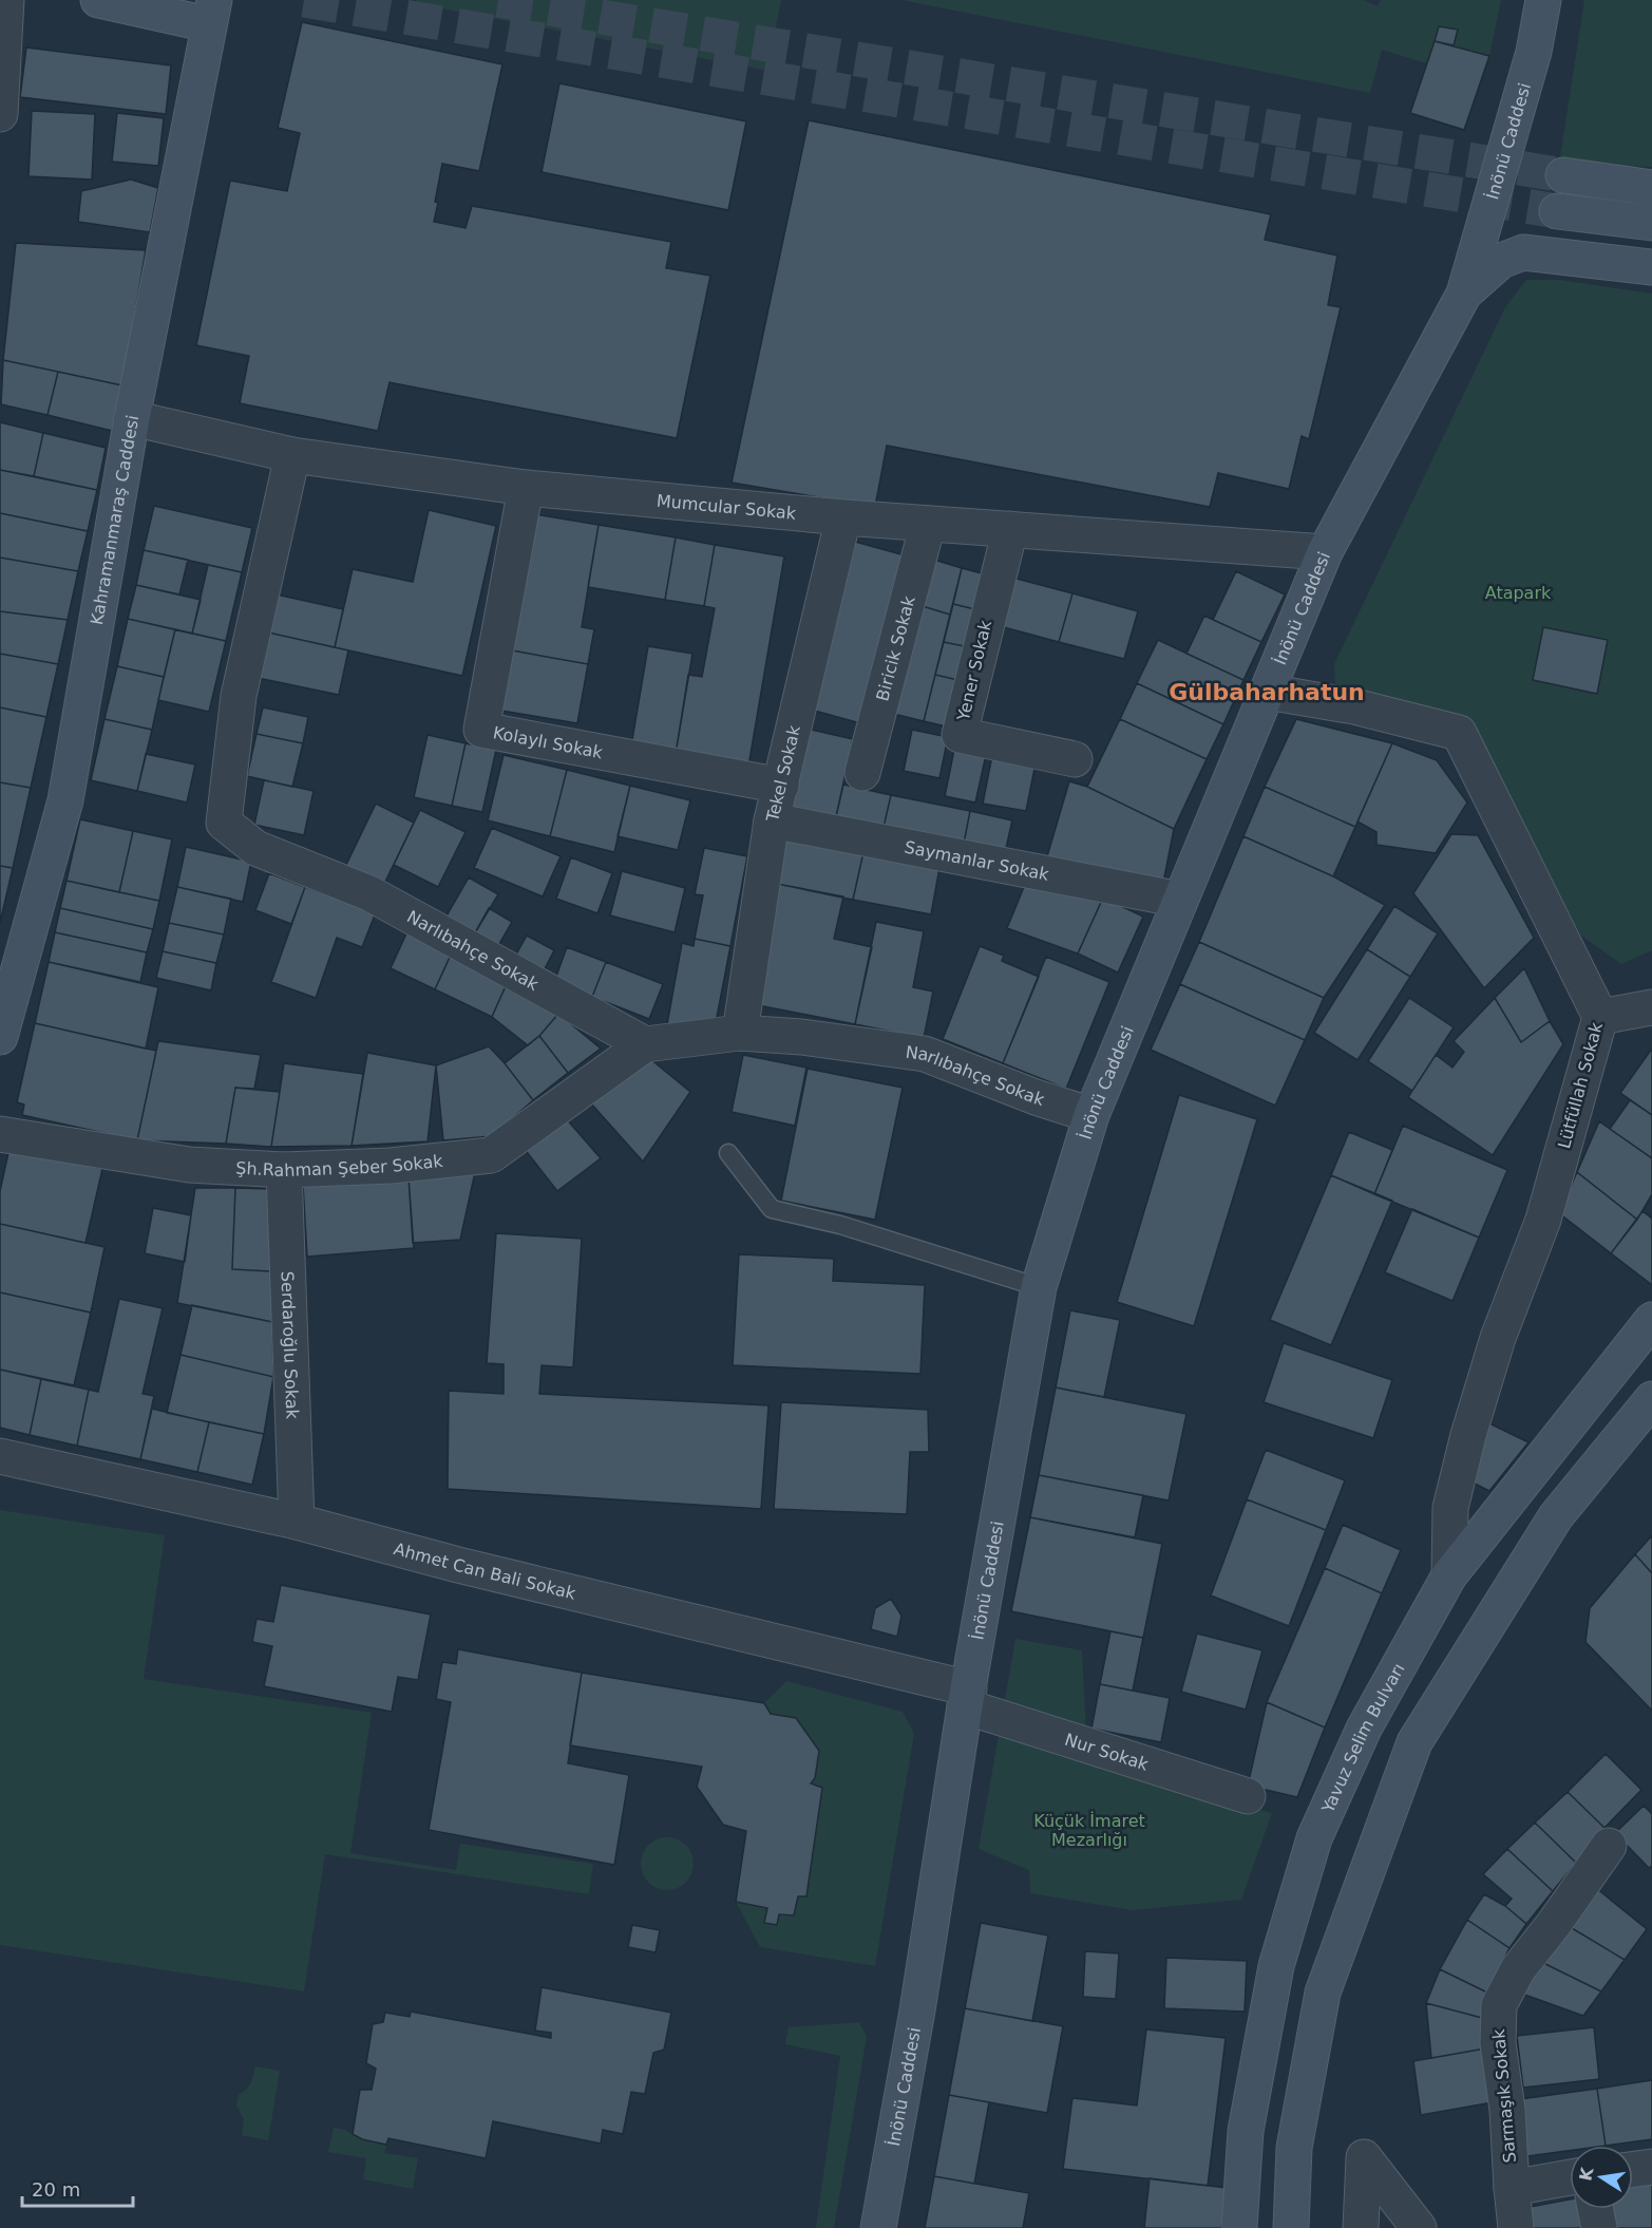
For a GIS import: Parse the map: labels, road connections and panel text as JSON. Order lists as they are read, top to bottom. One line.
{"streets":{"street":["İnönü Caddesi","Mumcular Sokak","Kahramanmaraş Caddesi","Biricik Sokak","Yener Sokak","Kolaylı Sokak","Tekel Sokak","Saymanlar Sokak","Narlıbahçe Sokak","Lütfüllah Sokak","Şh.Rahman Şeber Sokak","Serdaroğlu Sokak","Ahmet Can Bali Sokak","Yavuz Selim Bulvarı","Nur Sokak","Sarmaşık Sokak"]},"crossings":[["İnönü Caddesi","Mumcular Sokak"],["İnönü Caddesi","Saymanlar Sokak"],["İnönü Caddesi","Narlıbahçe Sokak"],["İnönü Caddesi","Lütfüllah Sokak"],["İnönü Caddesi","Ahmet Can Bali Sokak"],["İnönü Caddesi","Nur Sokak"],["Mumcular Sokak","Kahramanmaraş Caddesi"],["Mumcular Sokak","Biricik Sokak"],["Mumcular Sokak","Yener Sokak"],["Mumcular Sokak","Kolaylı Sokak"],["Mumcular Sokak","Tekel Sokak"],["Mumcular Sokak","Narlıbahçe Sokak"],["Kolaylı Sokak","Tekel Sokak"],["Tekel Sokak","Saymanlar Sokak"],["Tekel Sokak","Narlıbahçe Sokak"],["Narlıbahçe Sokak","Şh.Rahman Şeber Sokak"],["Lütfüllah Sokak","Yavuz Selim Bulvarı"],["Şh.Rahman Şeber Sokak","Serdaroğlu Sokak"],["Serdaroğlu Sokak","Ahmet Can Bali Sokak"],["Ahmet Can Bali Sokak","Nur Sokak"]],"districts":["Gülbaharhatun"],"parks":["Atapark","Küçük İmaret Mezarlığı"],"scale_bar":"20 m","north":"left"}
